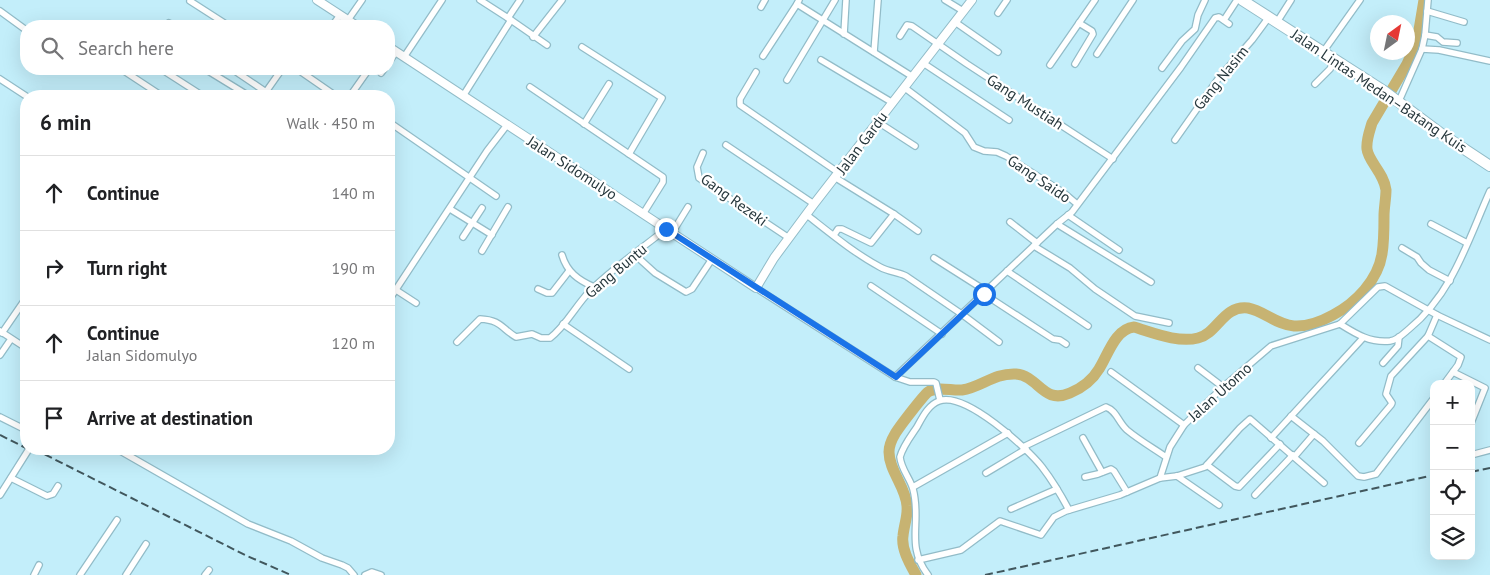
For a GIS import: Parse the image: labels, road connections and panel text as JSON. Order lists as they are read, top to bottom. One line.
{"streets":{"highway":["Jalan Lintas Medan–Batang Kuis"],"street":["Gang Nasim","Gang Mustiah","Jalan Gardu","Jalan Sidomulyo","Gang Saido","Gang Rezeki","Gang Buntu","Jalan Utomo"]},"crossings":[["Gang Nasim","Jalan Lintas Medan–Batang Kuis"],["Gang Mustiah","Jalan Gardu"],["Jalan Gardu","Jalan Sidomulyo"],["Jalan Gardu","Gang Saido"],["Jalan Gardu","Gang Rezeki"],["Jalan Sidomulyo","Gang Buntu"]],"north":"top right","page":{"search":"Search here","heading":["6 min","Walk · 450 m"],"list":[["Continue","140 m"],["Turn right","190 m"],["Continue","Jalan Sidomulyo","120 m"],"Arrive at destination"],"map_buttons":["+","−"]}}
